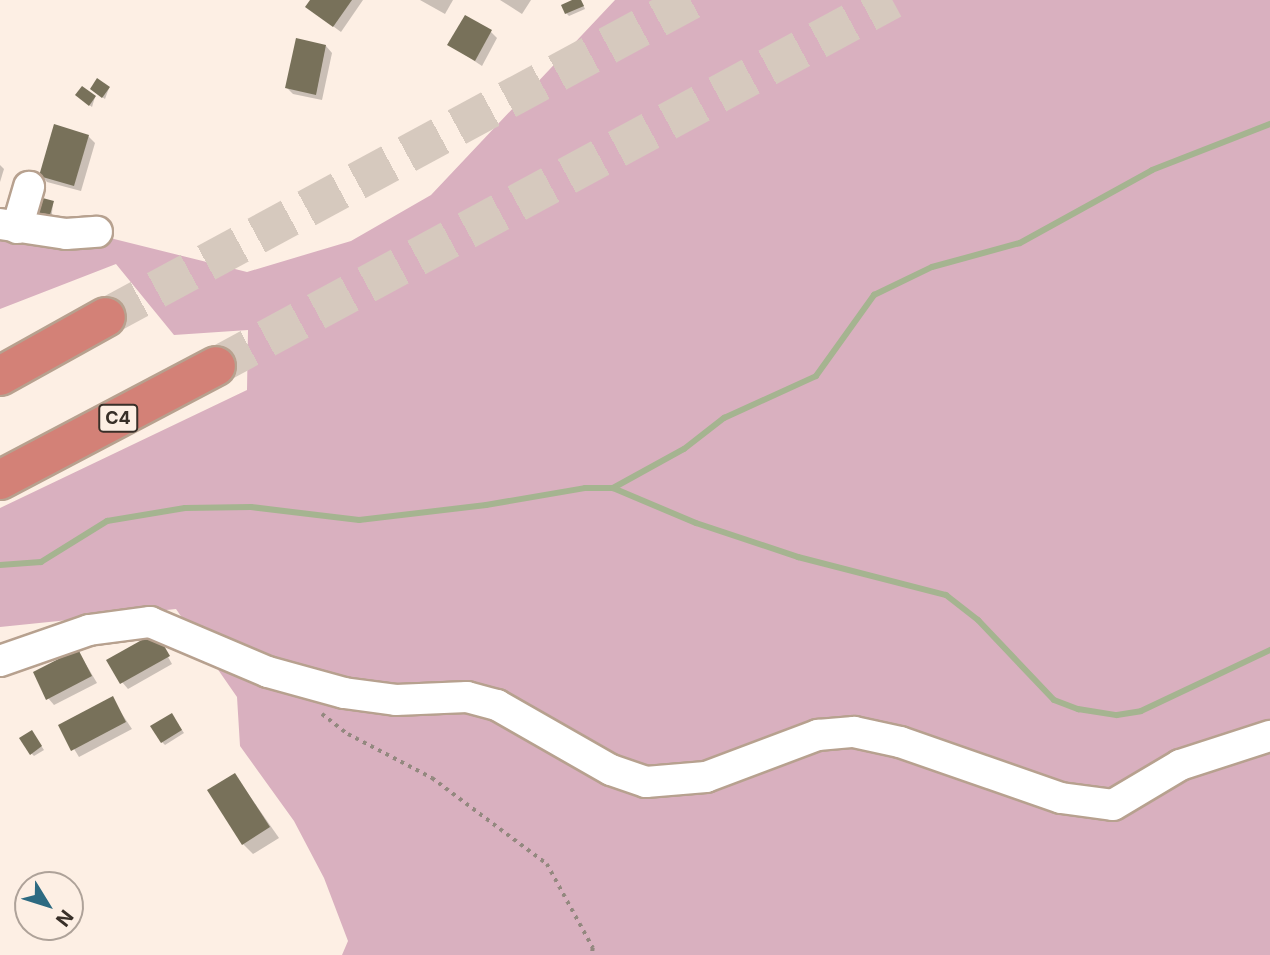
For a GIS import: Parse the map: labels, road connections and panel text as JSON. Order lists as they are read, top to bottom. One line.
{"streets":{"highway":["C4"]},"north":"bottom right"}
